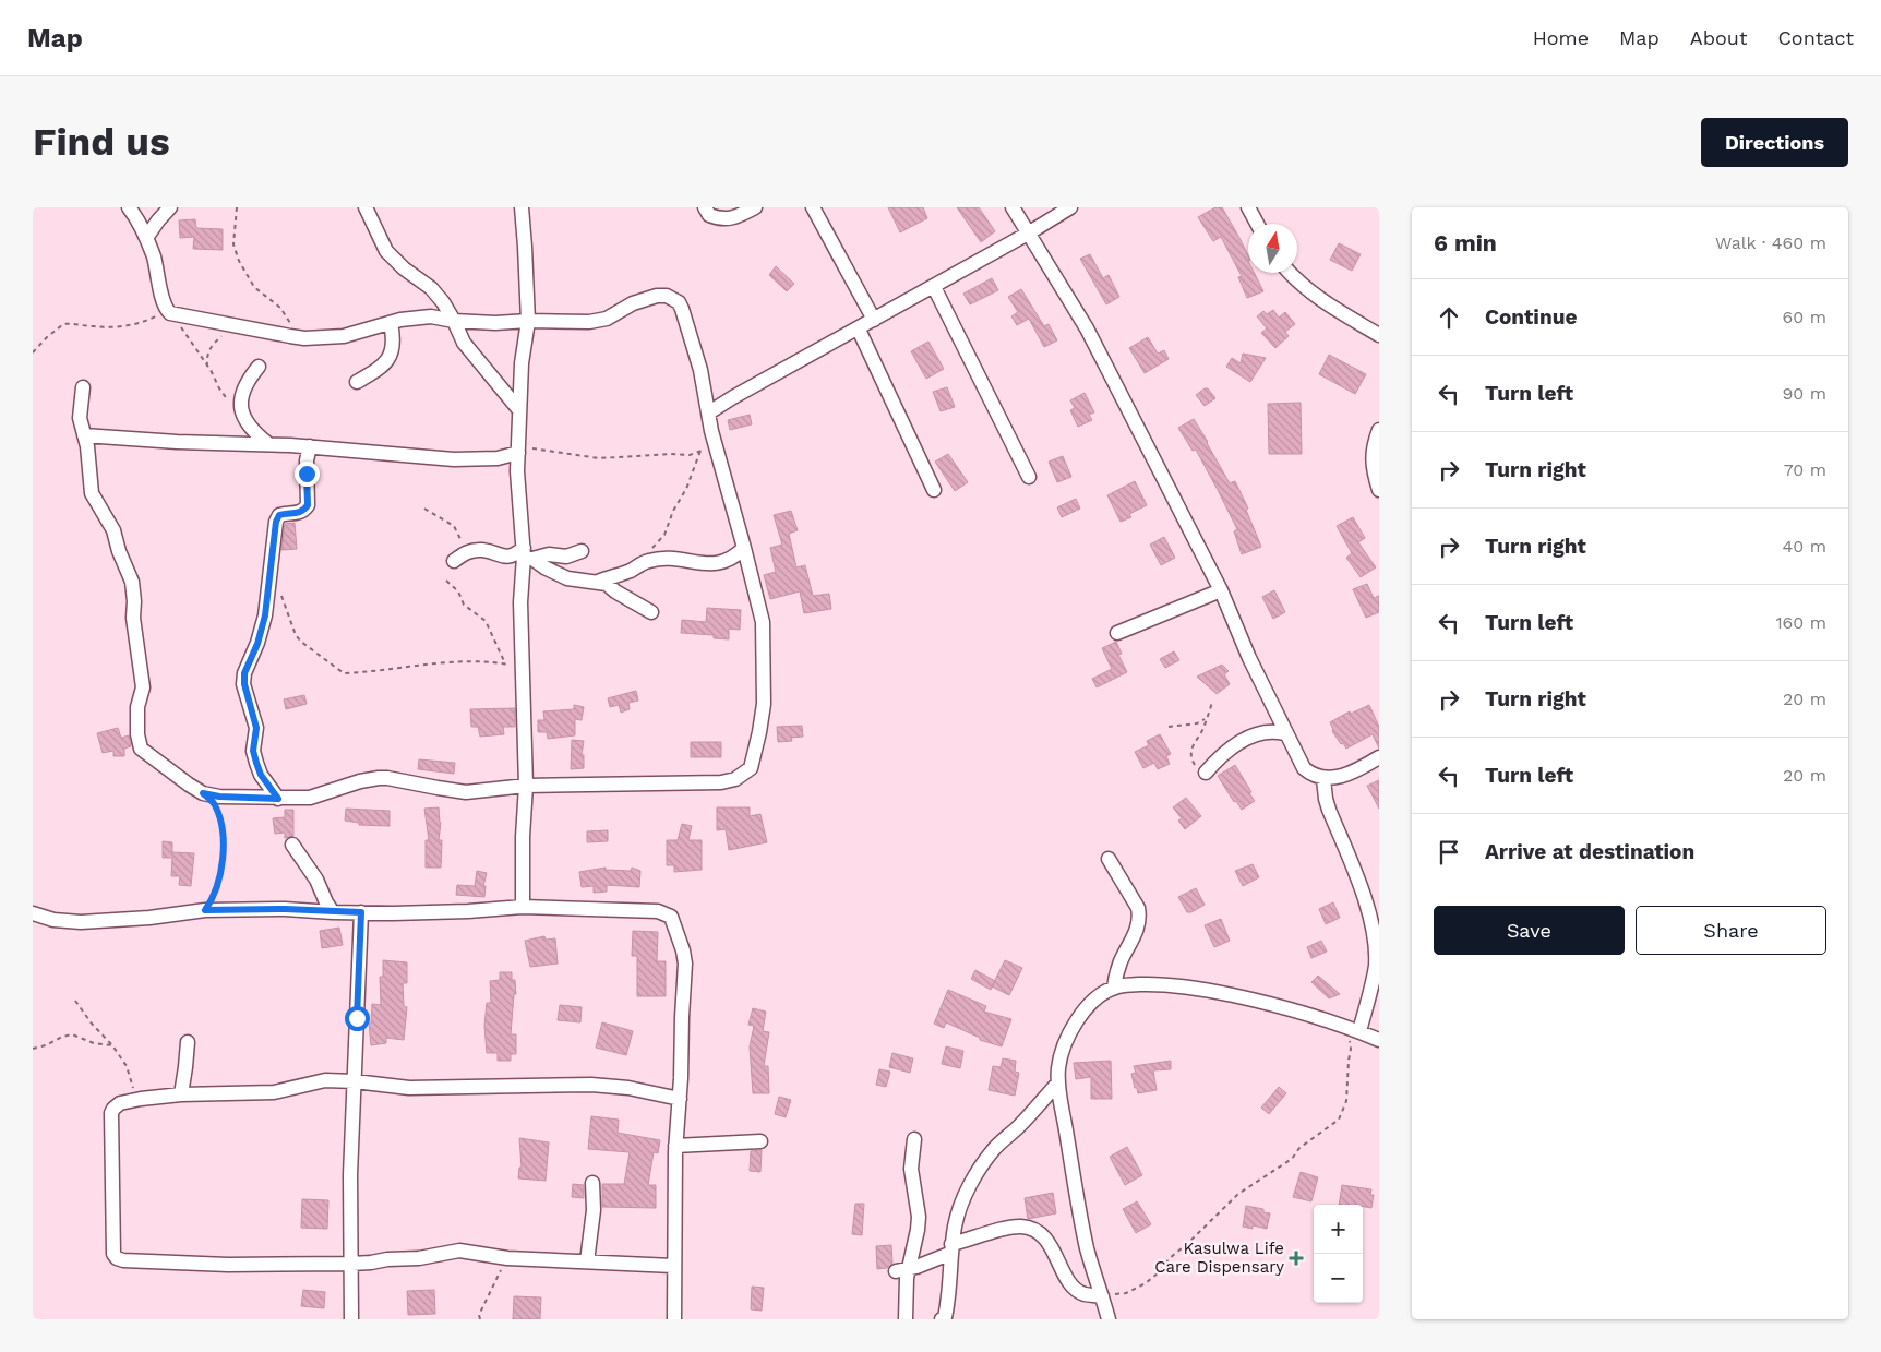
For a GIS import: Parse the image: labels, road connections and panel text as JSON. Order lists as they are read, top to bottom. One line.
{"places":{"health":["Kasulwa Life Care Dispensary"]},"north":"top","page":{"header":"Map","nav":["Home","Map","About","Contact"],"buttons":["Directions",["Save","Share"]],"title":"Find us","heading":["6 min","Walk · 460 m"],"list":[["Continue","60 m"],["Turn left","90 m"],["Turn right","70 m"],["Turn right","40 m"],["Turn left","160 m"],["Turn right","20 m"],["Turn left","20 m"],"Arrive at destination"],"map_buttons":["+","−"]}}
